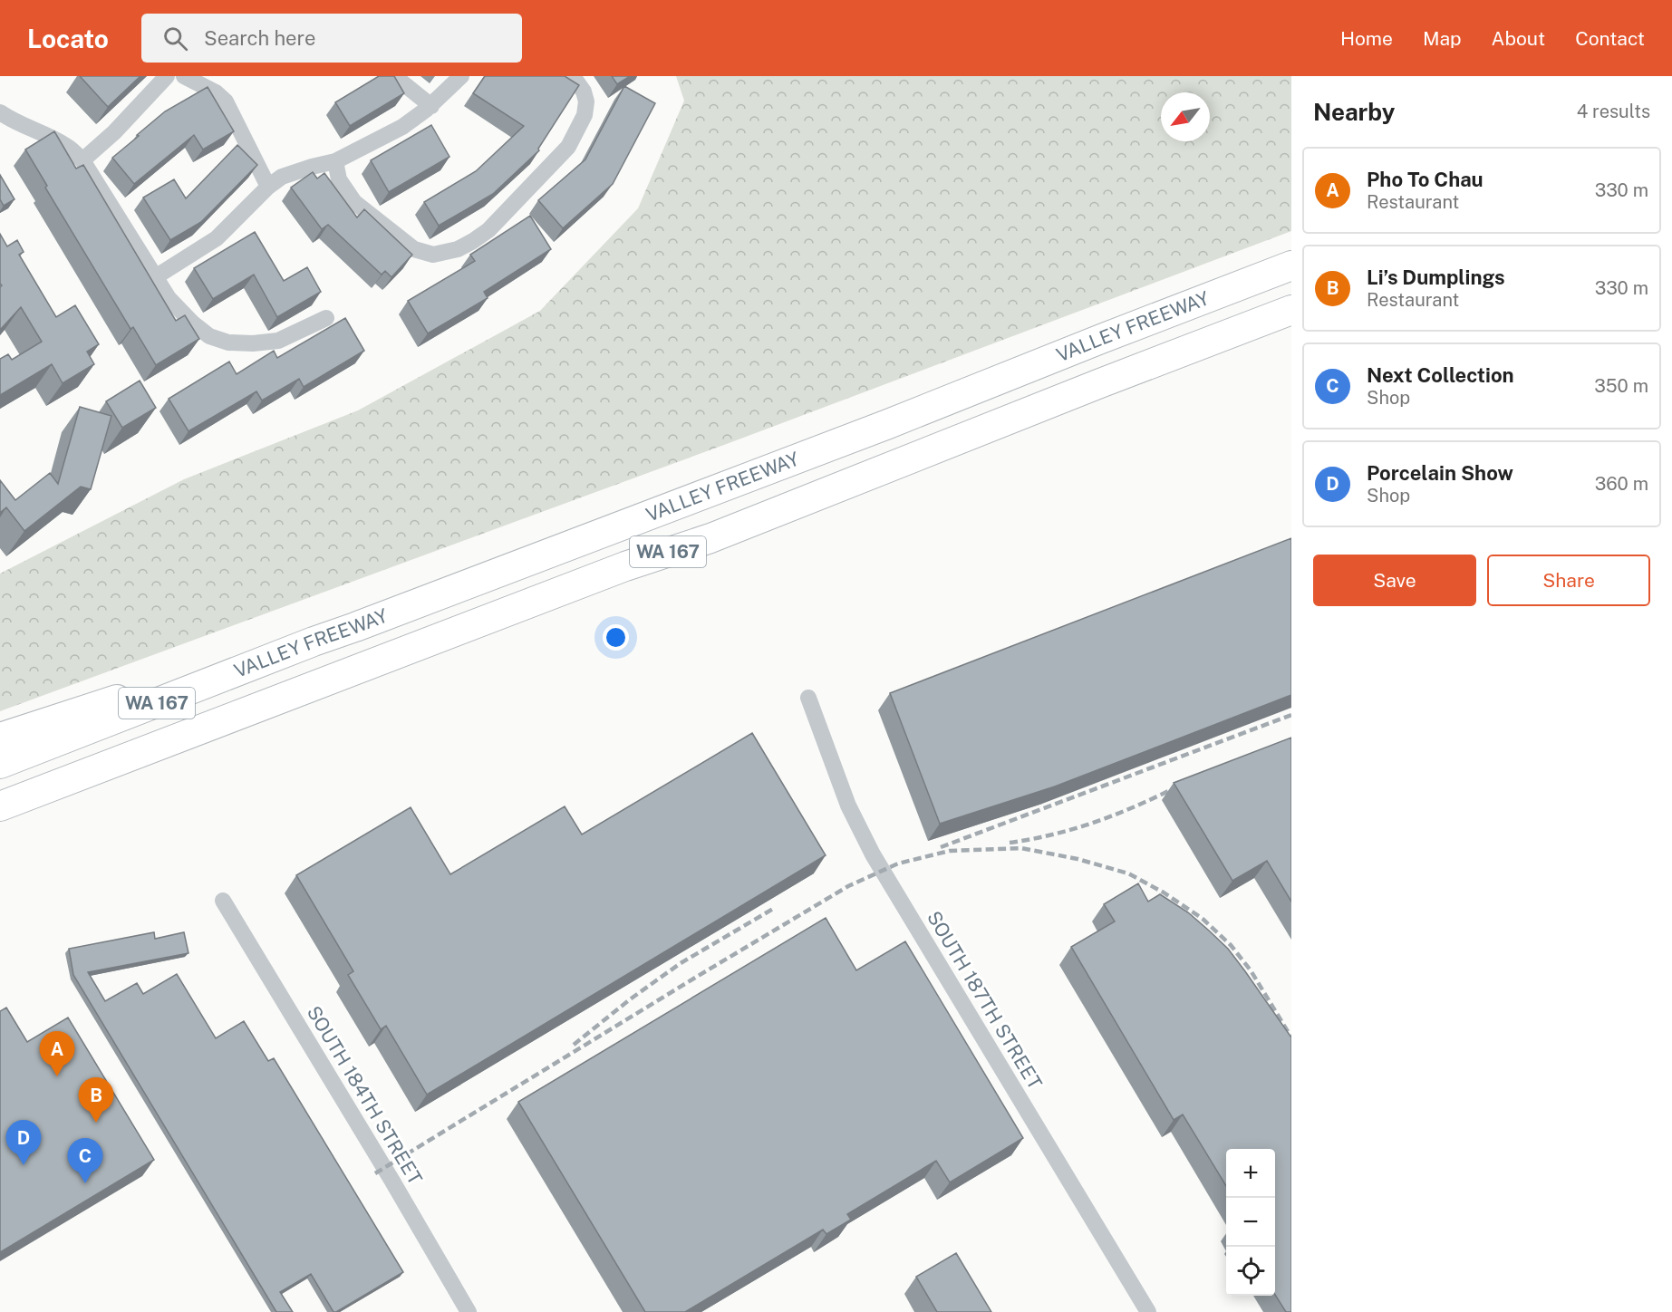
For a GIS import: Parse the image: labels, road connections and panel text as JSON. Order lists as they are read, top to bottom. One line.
{"streets":{"highway":["VALLEY FREEWAY","WA 167"],"street":["SOUTH 187TH STREET","SOUTH 184TH STREET"]},"north":"bottom left","page":{"header":"Locato","search":"Search here","nav":["Home","Map","About","Contact"],"heading":["Nearby","4 results"],"list":[{"mark":"A","name":"Pho To Chau","note":"Restaurant","value":"330 m"},{"mark":"B","name":"Li’s Dumplings","note":"Restaurant","value":"330 m"},{"mark":"C","name":"Next Collection","note":"Shop","value":"350 m"},{"mark":"D","name":"Porcelain Show","note":"Shop","value":"360 m"}],"buttons":["Save","Share"],"pins":["A","B","D","C"],"map_buttons":["+","−"]}}
